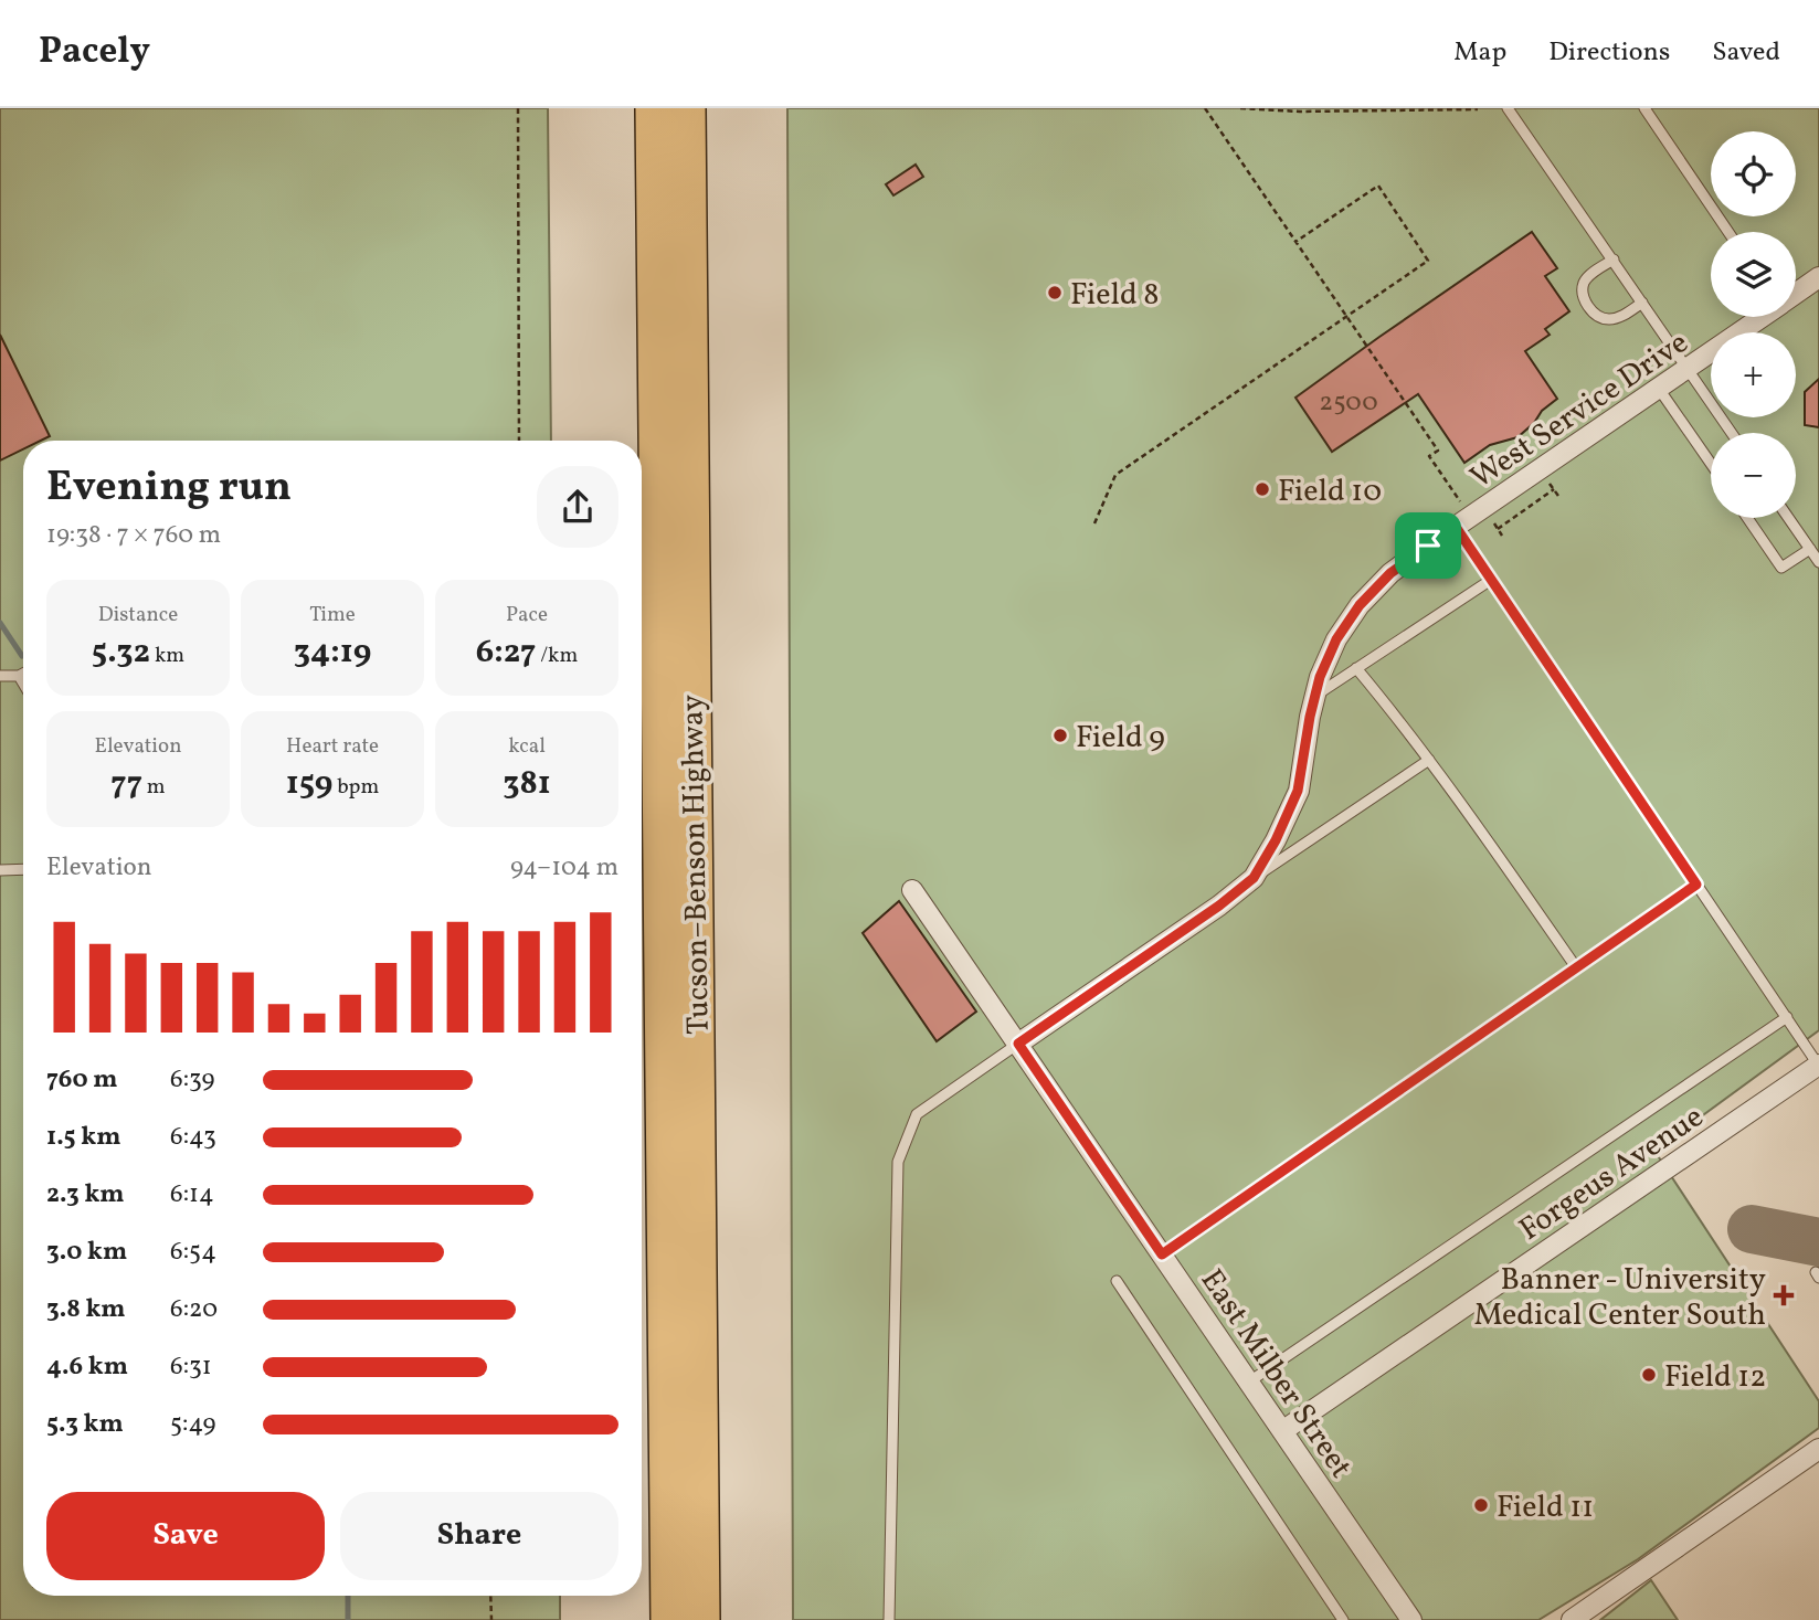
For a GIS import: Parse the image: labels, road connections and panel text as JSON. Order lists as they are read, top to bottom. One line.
{"streets":{"highway":["Tucson–Benson Highway"],"street":["West Service Drive","Forgeus Avenue","East Milber Street"]},"crossings":[["West Service Drive","East Milber Street"],["Forgeus Avenue","East Milber Street"]],"places":{"other":["Field 8","Field 10","Field 9","Field 12","Field 11"],"health":["Banner - University Medical Center South"]},"house_numbers":["2500"],"page":{"header":"Pacely","nav":["Map","Directions","Saved"],"map_buttons":["+","−"],"heading":["Evening run","19:38 · 7 × 760 m"],"stats":[["Distance","5.32 km"],["Time","34:19"],["Pace","6:27 /km"],["Elevation","77 m"],["Heart rate","159 bpm"],["kcal","381"]],"chart":["Elevation","94–104 m"],"list":[{"name":"760 m","note":"6:39"},{"name":"1.5 km","note":"6:43"},{"name":"2.3 km","note":"6:14"},{"name":"3.0 km","note":"6:54"},{"name":"3.8 km","note":"6:20"},{"name":"4.6 km","note":"6:31"},{"name":"5.3 km","note":"5:49"}],"buttons":["Save","Share"]}}
